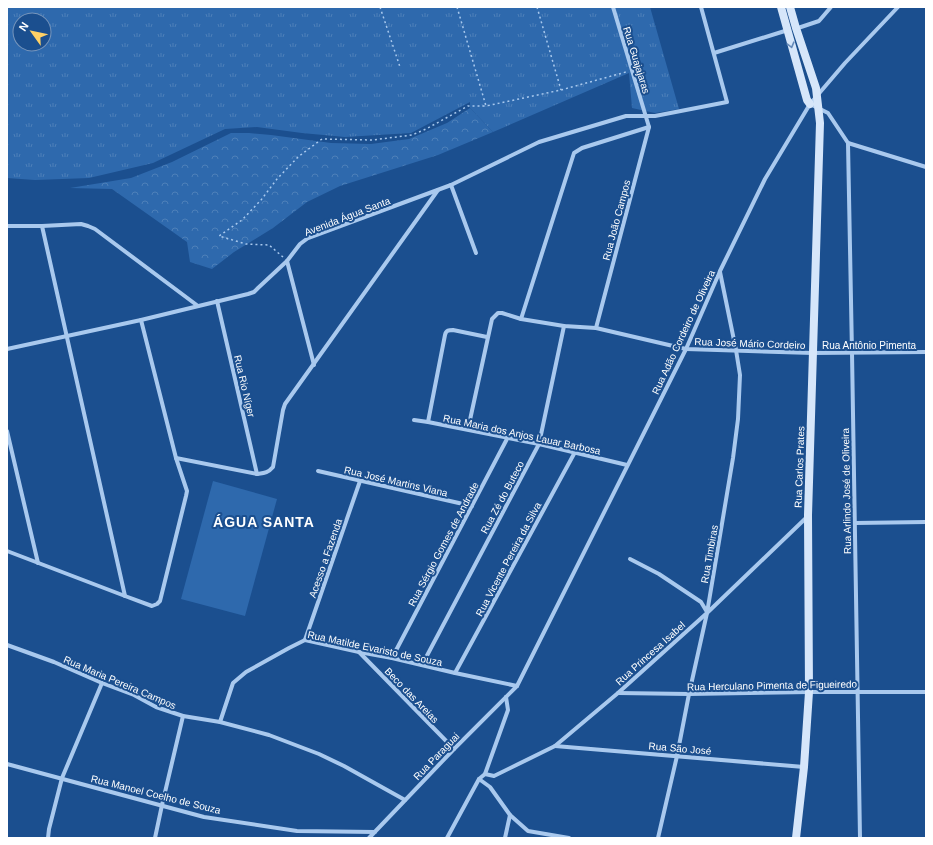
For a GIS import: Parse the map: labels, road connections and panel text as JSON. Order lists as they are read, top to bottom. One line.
{"streets":{"street":["Rua Guajajaras","Avenida Água Santa","Rua João Campos","Rua Adão Cordeiro de Oliveira","Rua José Mário Cordeiro","Rua Antônio Pimenta","Rua Rio Níger","Rua Maria dos Anjos Lauar Barbosa","Rua Carlos Prates","Rua José Martins Viana","Rua Arlindo José de Oliveira","Rua Zé do Buteco","Rua Sérgio Gomes de Andrade","Rua Timbiras","Acesso a Fazenda","Rua Vicente Pereira da Silva","Rua Matilde Evaristo de Souza","Rua Princesa Isabel","Rua Maria Pereira Campos","Rua Herculano Pimenta de Figueiredo","Beco das Areias","Rua São José","Rua Paraguai","Rua Manoel Coelho de Souza"]},"crossings":[["Rua Guajajaras","Avenida Água Santa"],["Avenida Água Santa","Rua Rio Níger"],["Rua João Campos","Rua José Mário Cordeiro"],["Rua Adão Cordeiro de Oliveira","Rua José Mário Cordeiro"],["Rua Adão Cordeiro de Oliveira","Rua Maria dos Anjos Lauar Barbosa"],["Rua Adão Cordeiro de Oliveira","Rua Carlos Prates"],["Rua Adão Cordeiro de Oliveira","Rua Timbiras"],["Rua Adão Cordeiro de Oliveira","Rua Matilde Evaristo de Souza"],["Rua Adão Cordeiro de Oliveira","Rua Paraguai"],["Rua José Mário Cordeiro","Rua Antônio Pimenta"],["Rua José Mário Cordeiro","Rua Carlos Prates"],["Rua José Mário Cordeiro","Rua Zé do Buteco"],["Rua José Mário Cordeiro","Rua Timbiras"],["Rua Antônio Pimenta","Rua Carlos Prates"],["Rua Antônio Pimenta","Rua Arlindo José de Oliveira"],["Rua Maria dos Anjos Lauar Barbosa","Rua Zé do Buteco"],["Rua Maria dos Anjos Lauar Barbosa","Rua Sérgio Gomes de Andrade"],["Rua Maria dos Anjos Lauar Barbosa","Rua Vicente Pereira da Silva"],["Rua Carlos Prates","Rua Princesa Isabel"],["Rua Carlos Prates","Rua Herculano Pimenta de Figueiredo"],["Rua Carlos Prates","Rua São José"],["Rua José Martins Viana","Rua Sérgio Gomes de Andrade"],["Rua José Martins Viana","Acesso a Fazenda"],["Rua Arlindo José de Oliveira","Rua Herculano Pimenta de Figueiredo"],["Rua Zé do Buteco","Rua Matilde Evaristo de Souza"],["Rua Sérgio Gomes de Andrade","Rua Matilde Evaristo de Souza"],["Rua Timbiras","Rua Princesa Isabel"],["Rua Timbiras","Rua Herculano Pimenta de Figueiredo"],["Rua Timbiras","Rua São José"],["Acesso a Fazenda","Rua Matilde Evaristo de Souza"],["Rua Vicente Pereira da Silva","Rua Matilde Evaristo de Souza"],["Rua Matilde Evaristo de Souza","Rua Maria Pereira Campos"],["Rua Matilde Evaristo de Souza","Beco das Areias"],["Rua Matilde Evaristo de Souza","Rua Paraguai"],["Rua Princesa Isabel","Rua Herculano Pimenta de Figueiredo"],["Rua Princesa Isabel","Rua São José"],["Rua Maria Pereira Campos","Rua Paraguai"],["Beco das Areias","Rua Paraguai"],["Rua Paraguai","Rua Manoel Coelho de Souza"]],"districts":["ÁGUA SANTA"],"north":"top left"}
